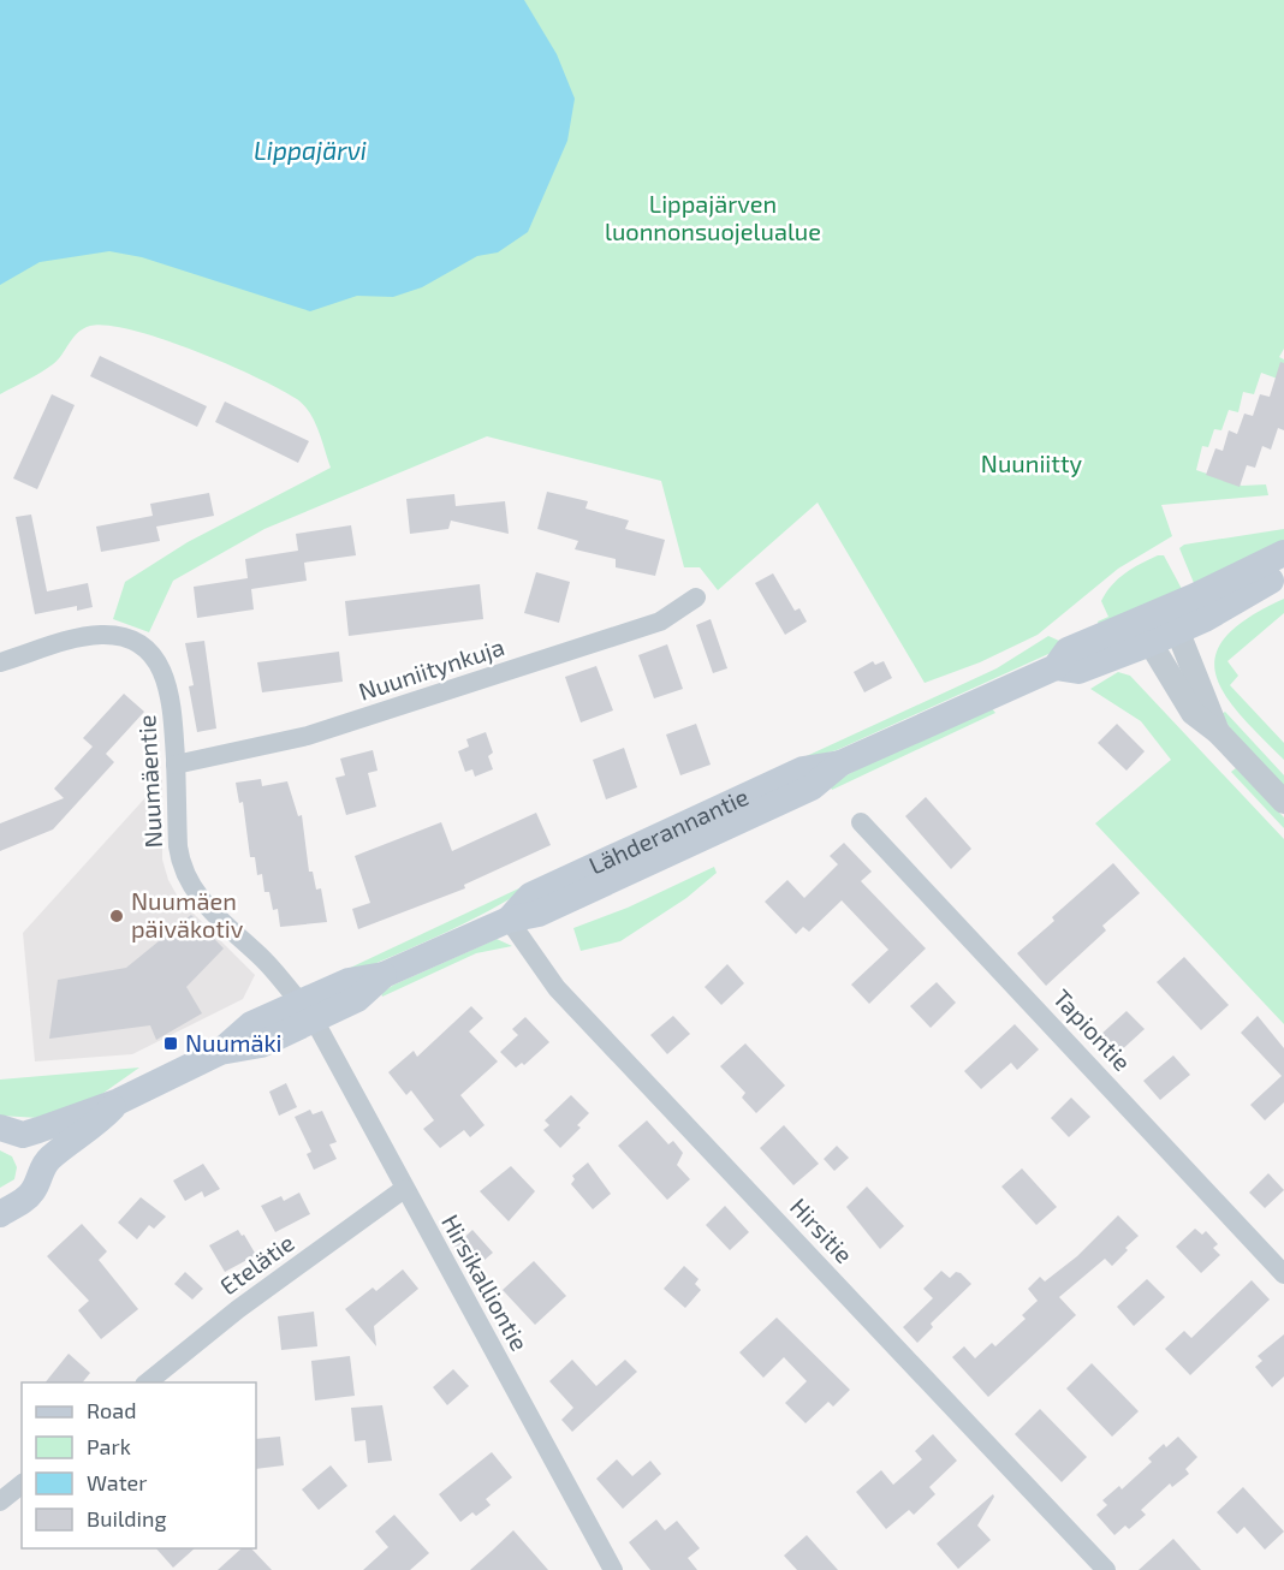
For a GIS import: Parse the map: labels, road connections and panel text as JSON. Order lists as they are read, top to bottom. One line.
{"streets":{"main road":["Lähderannantie"],"street":["Nuuniitynkuja","Nuumäentie","Tapiontie","Hirsitie","Etelätie","Hirsikalliontie"]},"crossings":[["Nuuniitynkuja","Nuumäentie"],["Nuumäentie","Lähderannantie"],["Nuumäentie","Hirsikalliontie"],["Lähderannantie","Hirsitie"],["Lähderannantie","Hirsikalliontie"],["Etelätie","Hirsikalliontie"]],"water":["Lippajärvi"],"parks":["Lippajärven luonnonsuojelualue","Nuuniitty"],"places":{"other":["Nuumäen päiväkotiv"],"transit":["Nuumäki"]},"legend":["Road","Park","Water","Building"]}
